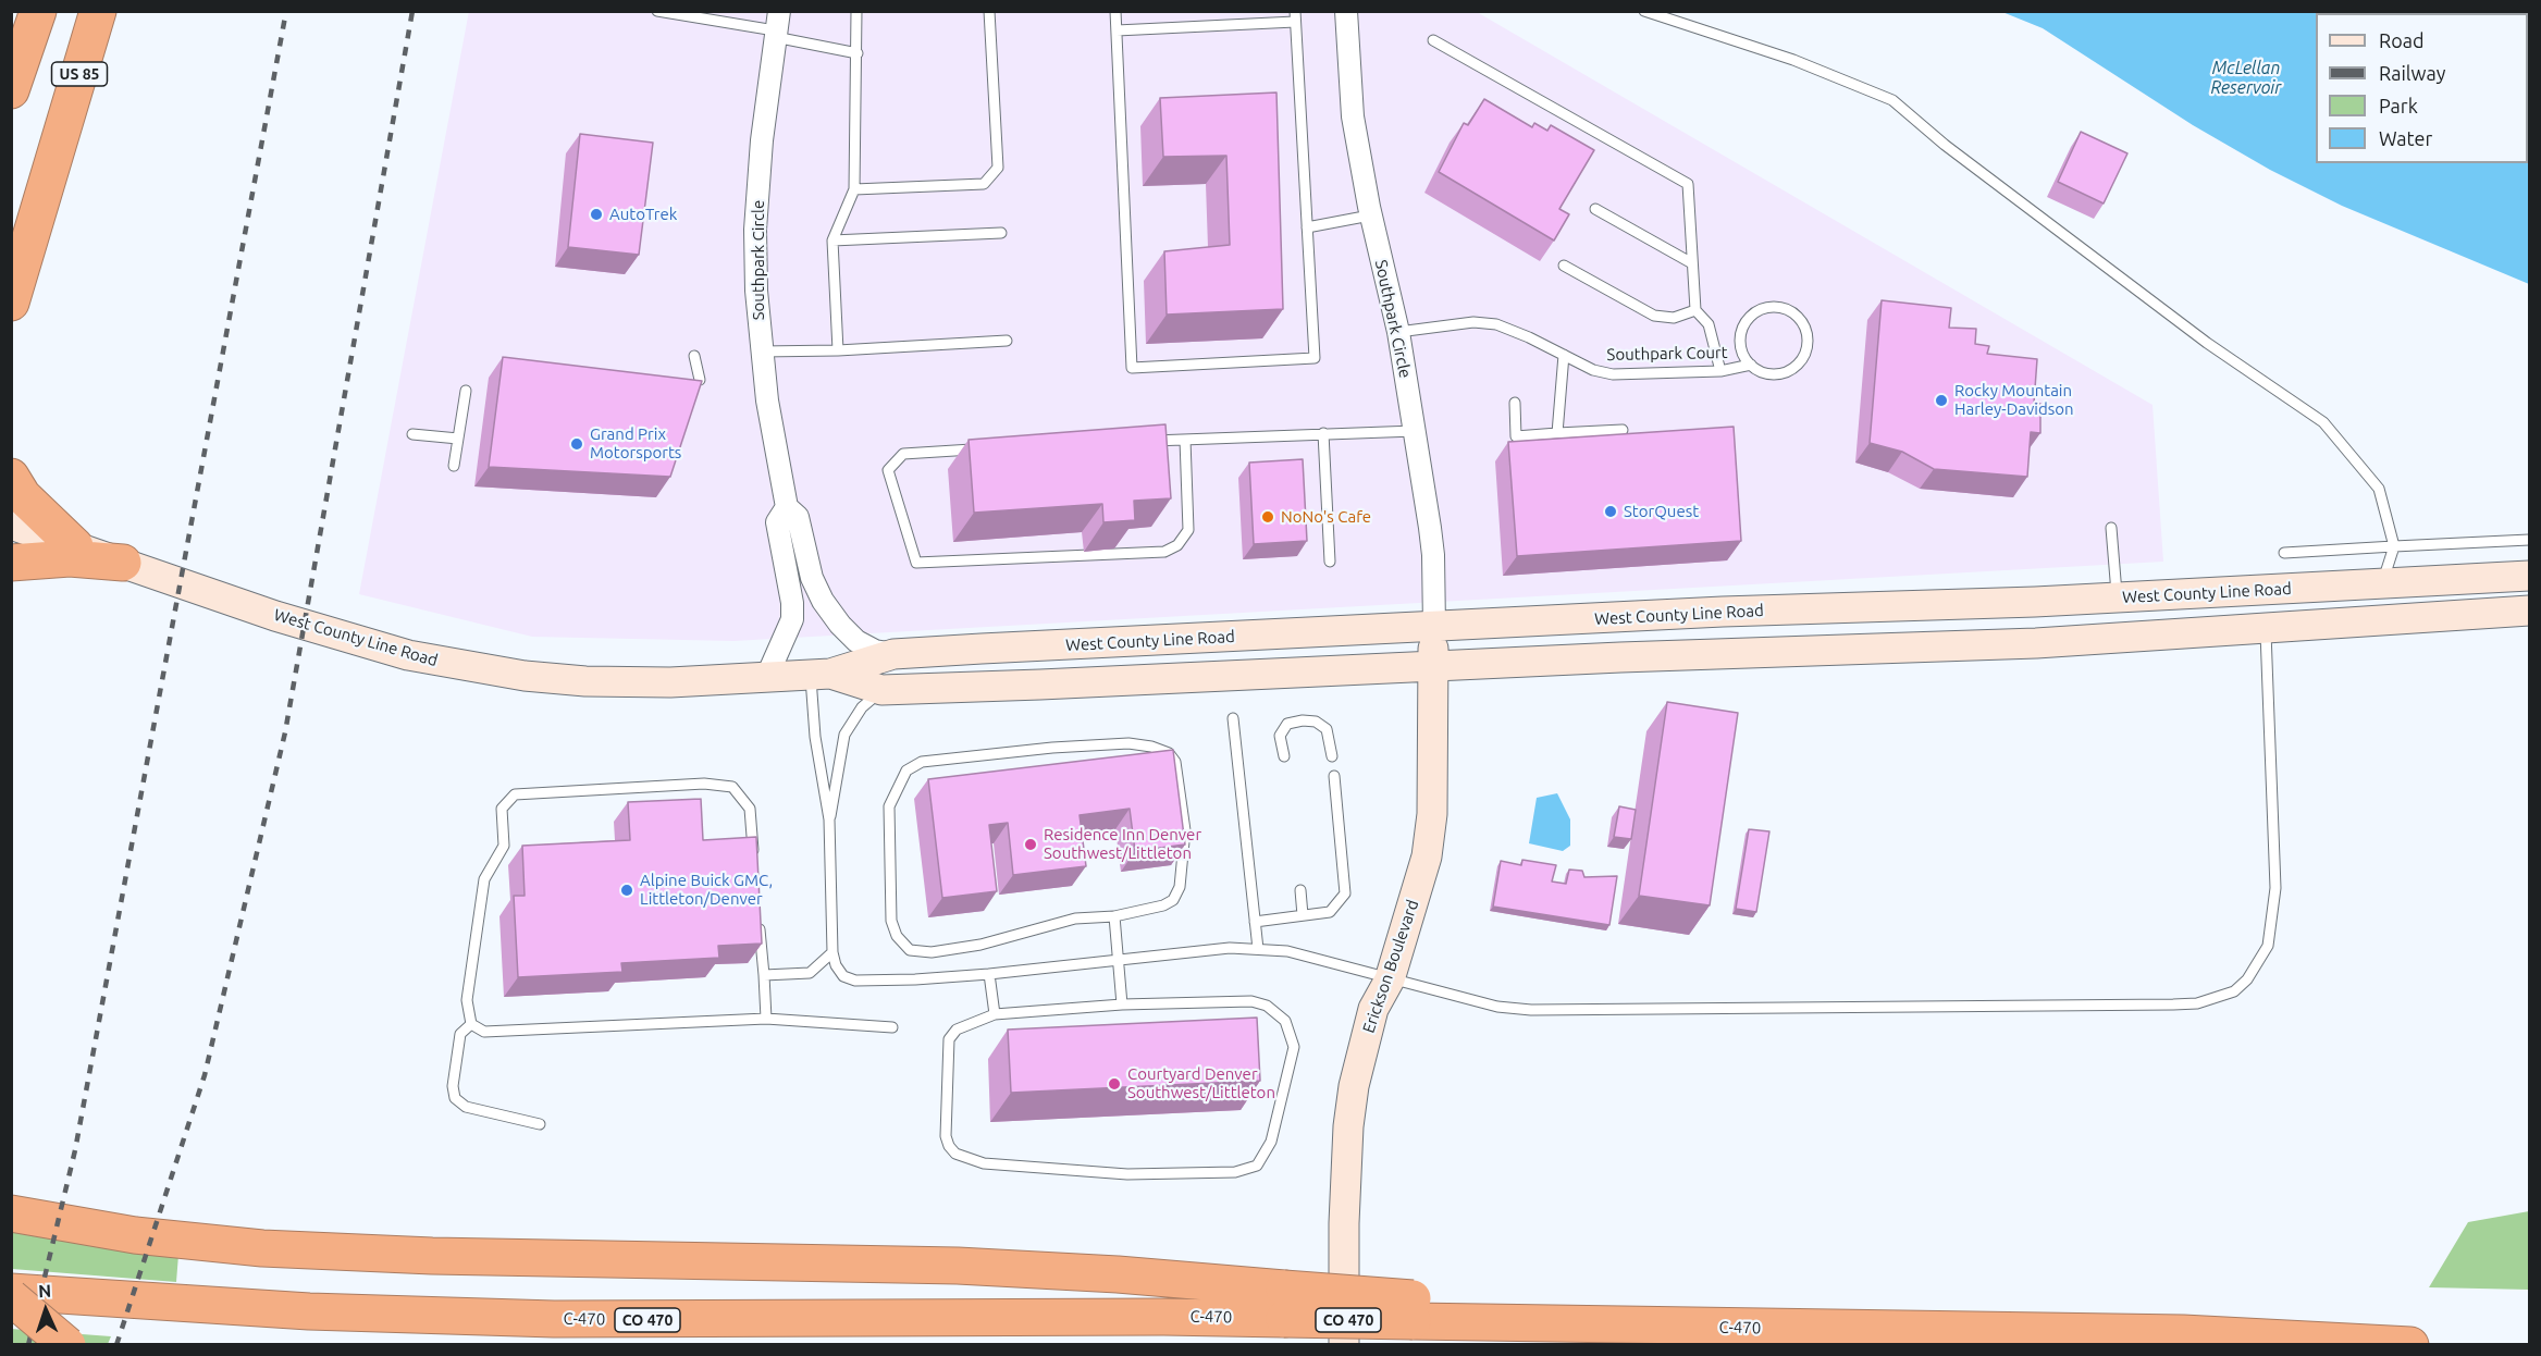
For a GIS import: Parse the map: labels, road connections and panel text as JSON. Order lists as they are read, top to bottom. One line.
{"streets":{"highway":["US 85","C-470","CO 470"],"main road":["West County Line Road","Erickson Boulevard"],"street":["Southpark Circle"],"lane":["Southpark Court"]},"crossings":[["Southpark Circle","Southpark Court"],["Southpark Circle","West County Line Road"],["Southpark Circle","Erickson Boulevard"],["West County Line Road","Erickson Boulevard"]],"water":["McLellan Reservoir"],"places":["AutoTrek","Rocky Mountain Harley-Davidson","Grand Prix Motorsports","StorQuest","NoNo's Cafe","Residence Inn Denver Southwest/Littleton","Alpine Buick GMC, Littleton/Denver","Courtyard Denver Southwest/Littleton"],"legend":["Road","Railway","Park","Water"],"north":"top"}
